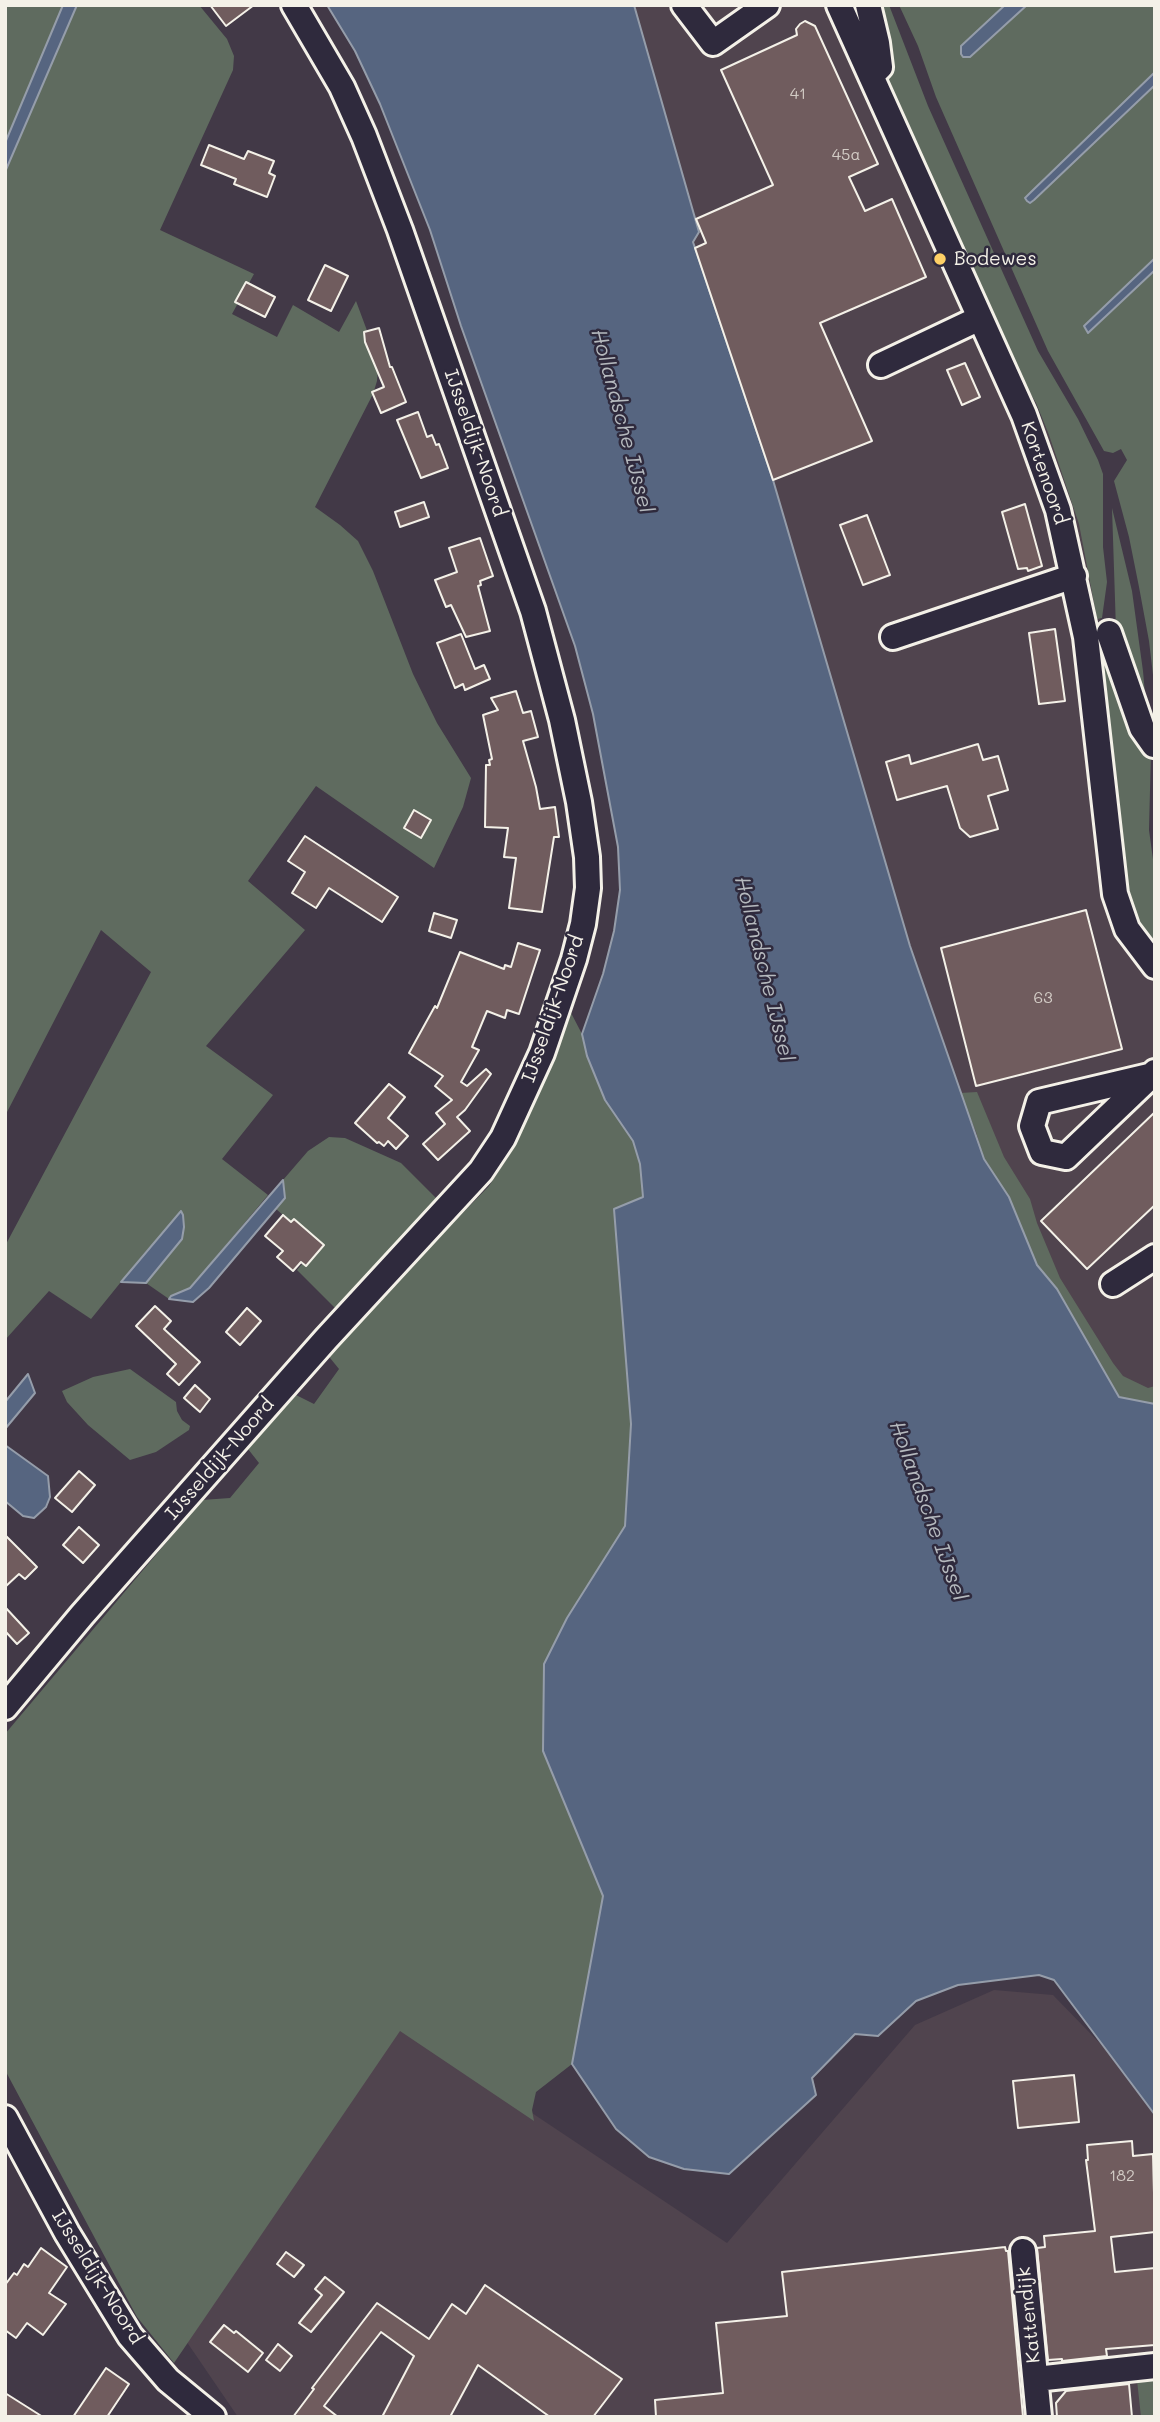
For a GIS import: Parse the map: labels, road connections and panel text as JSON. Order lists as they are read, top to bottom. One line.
{"streets":{"street":["IJsseldijk-Noord","Kortenoord","Kattendijk"]},"water":["Hollandsche IJssel"],"places":["Bodewes"],"house_numbers":["41","45a","63","182"]}
